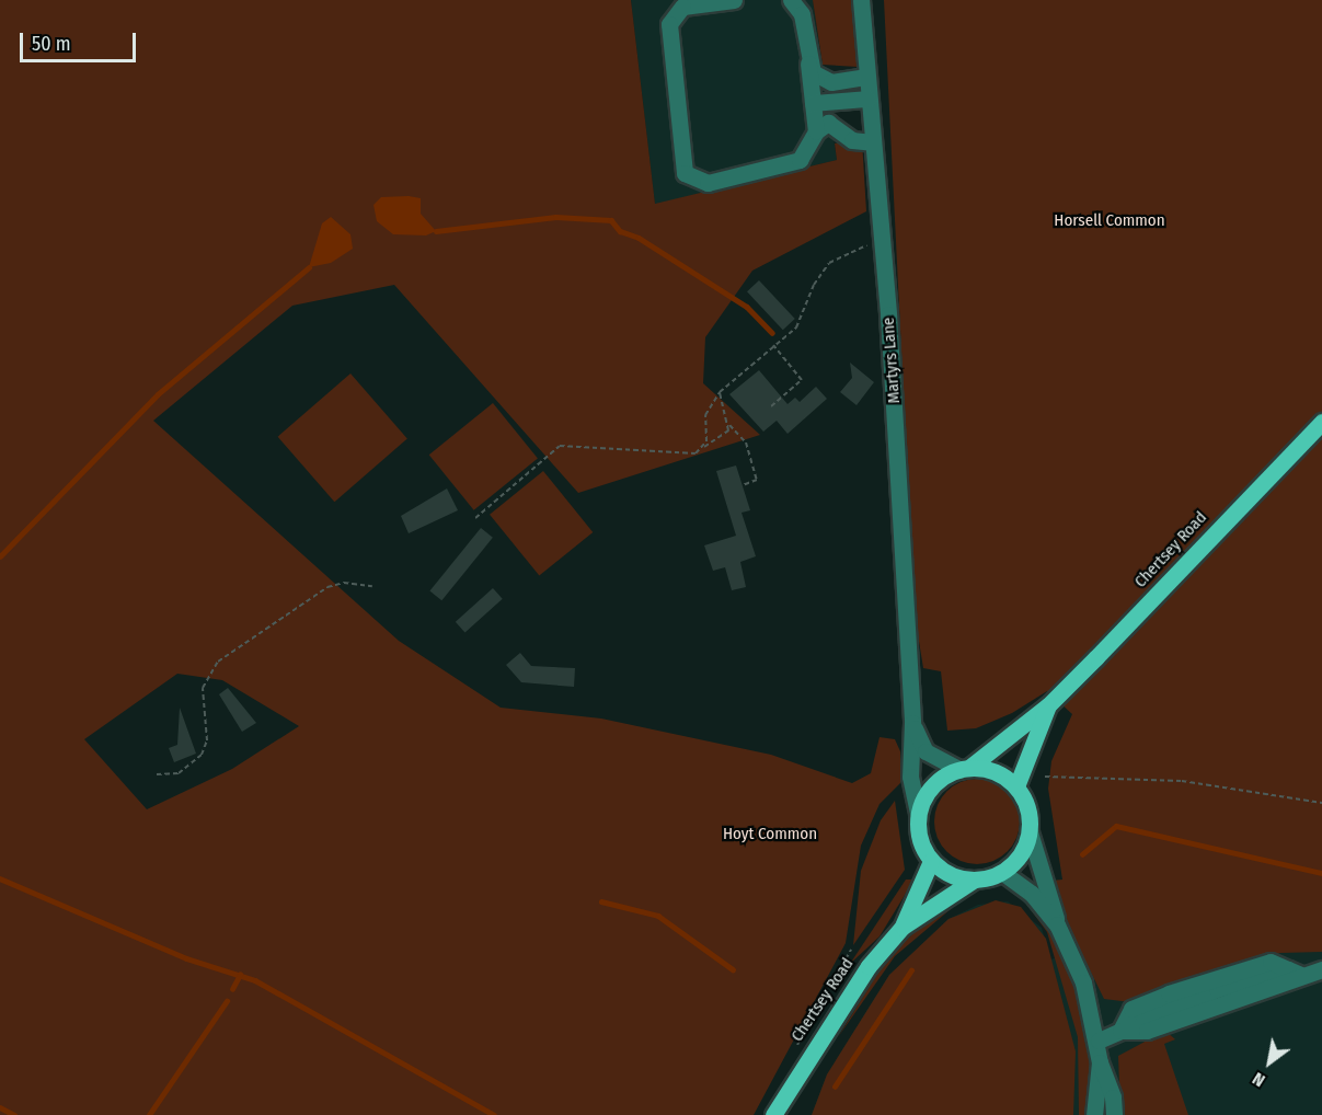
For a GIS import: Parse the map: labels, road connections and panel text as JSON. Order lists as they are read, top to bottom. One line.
{"streets":{"main road":["Chertsey Road"],"street":["Martyrs Lane"]},"crossings":[["Martyrs Lane","Chertsey Road"]],"parks":["Horsell Common","Hoyt Common"],"scale_bar":"50 m","north":"bottom left"}
